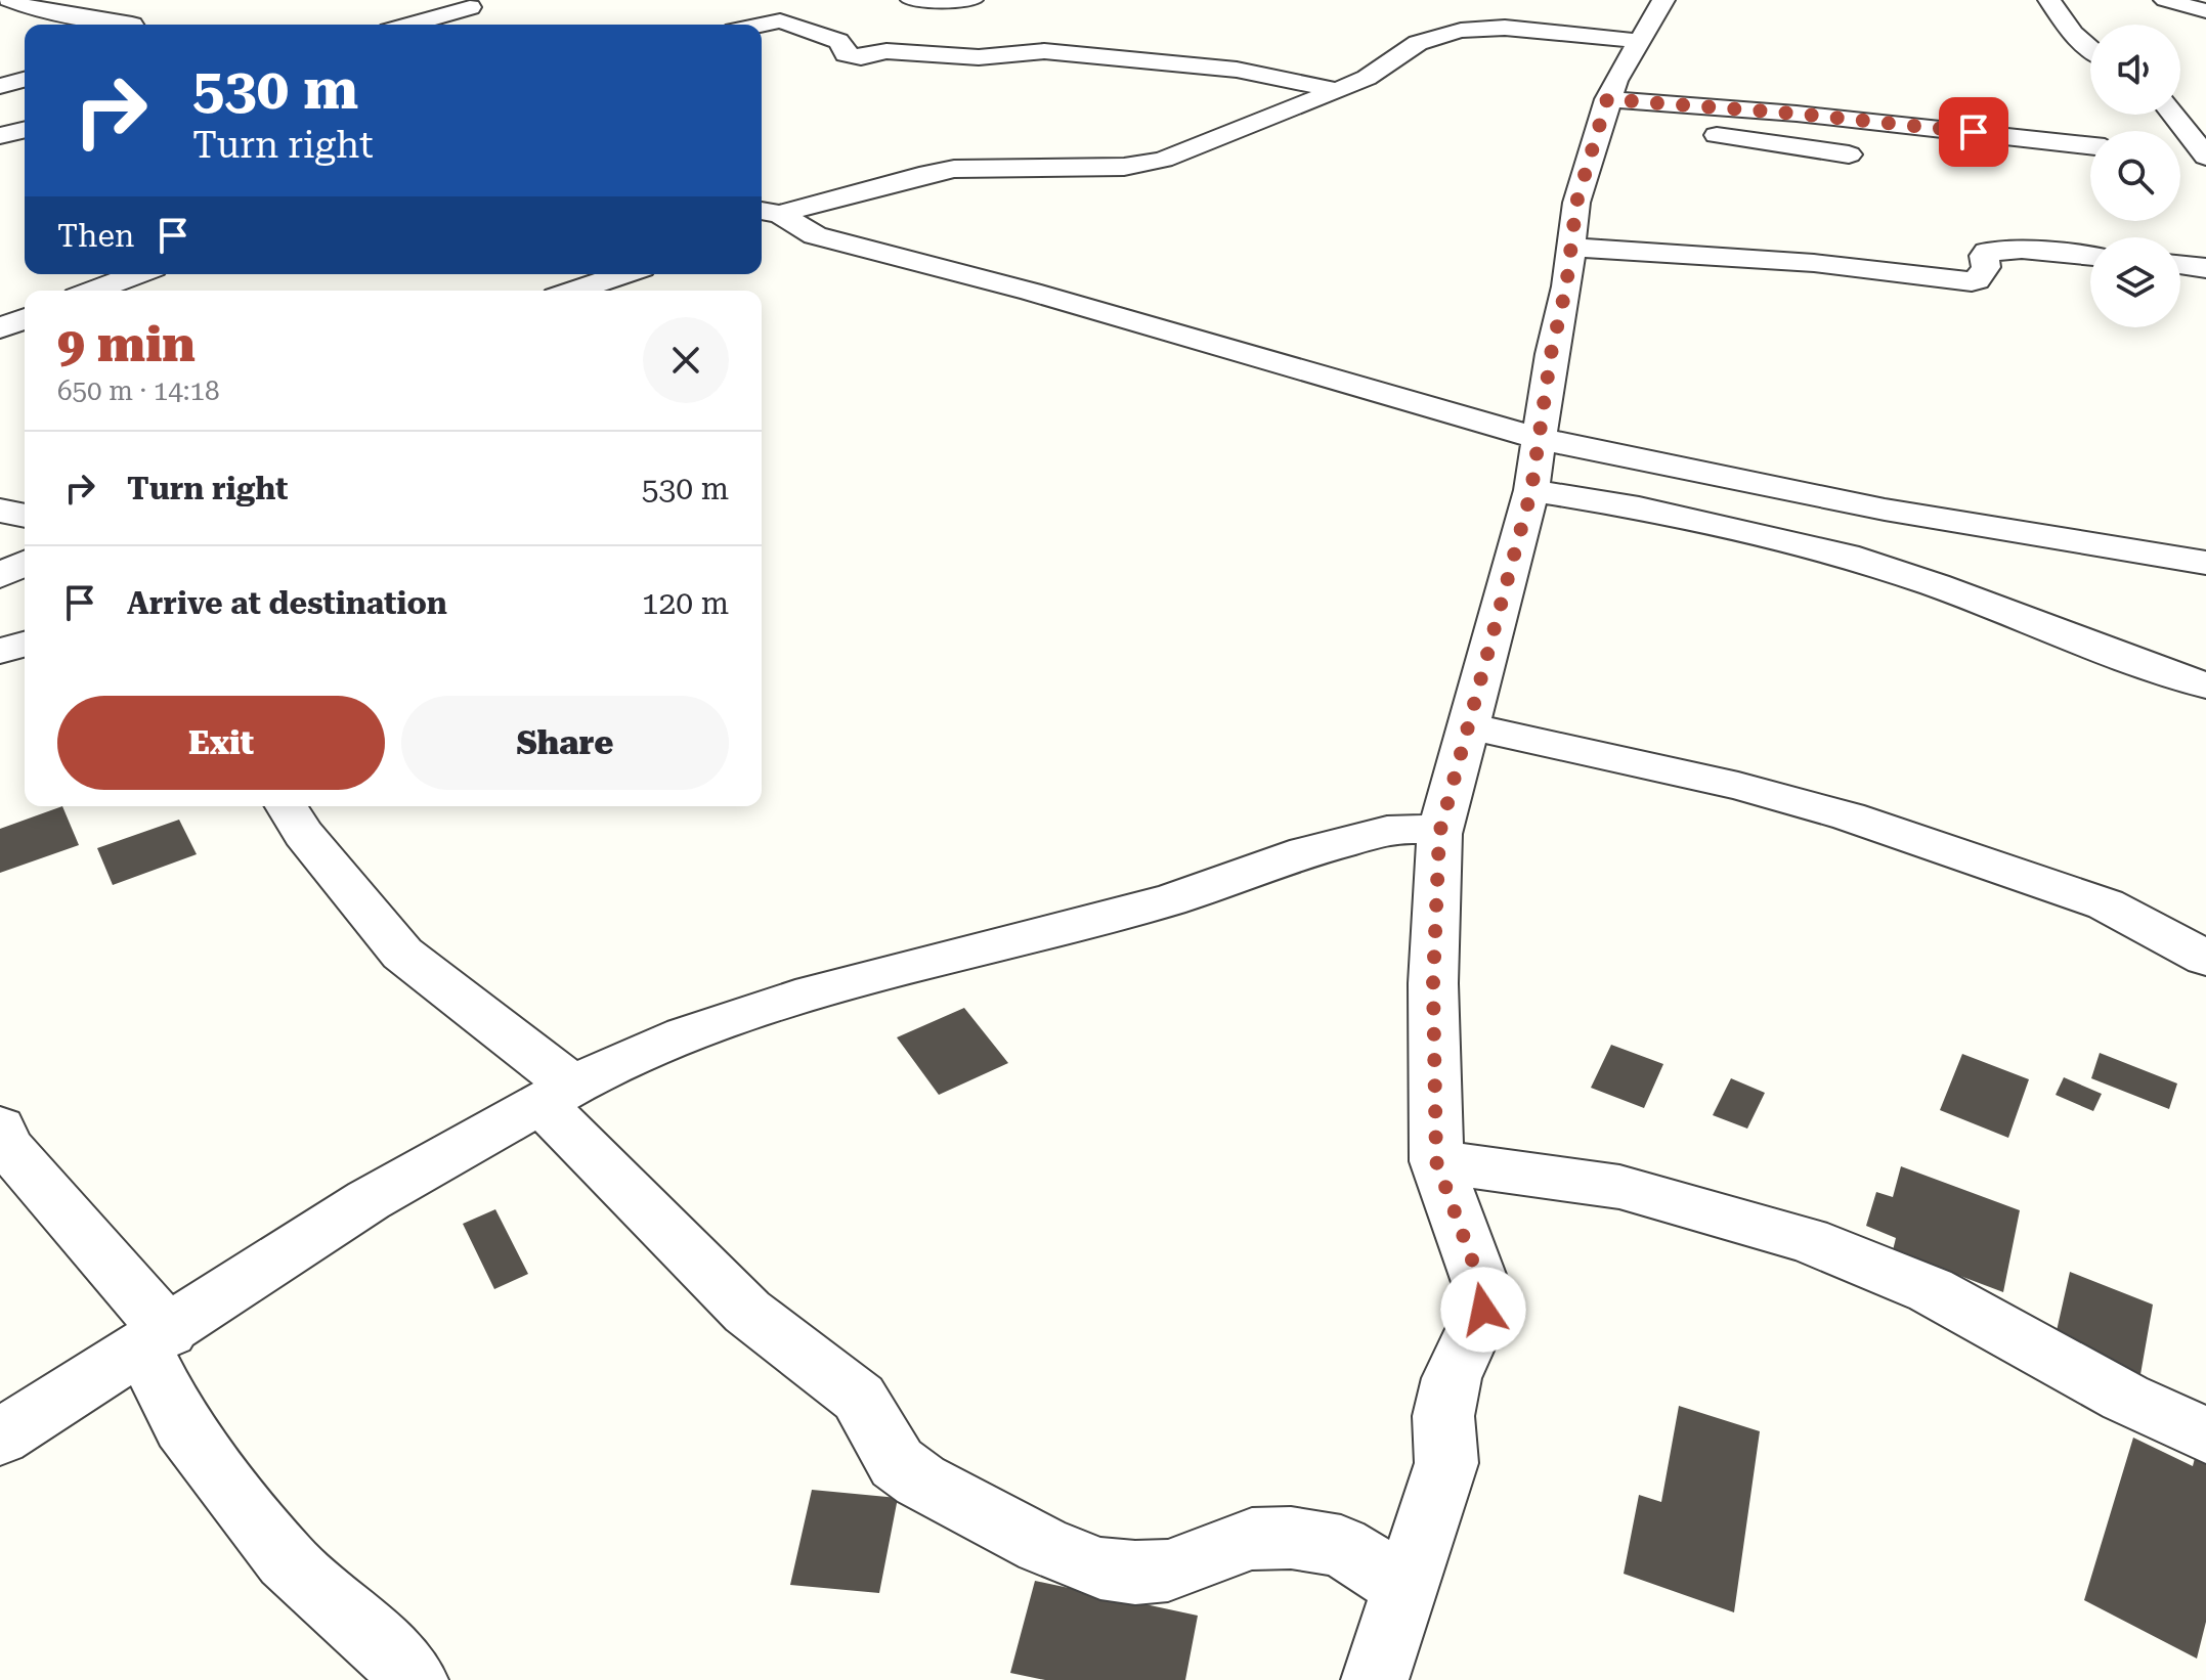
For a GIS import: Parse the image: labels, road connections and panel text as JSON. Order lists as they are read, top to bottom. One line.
{"page":{"turn":["530 m","Turn right"],"then":"Then","heading":["9 min","650 m · 14:18"],"list":[{"name":"Turn right","value":"530 m"},{"name":"Arrive at destination","value":"120 m"}],"buttons":["Exit","Share"]}}
